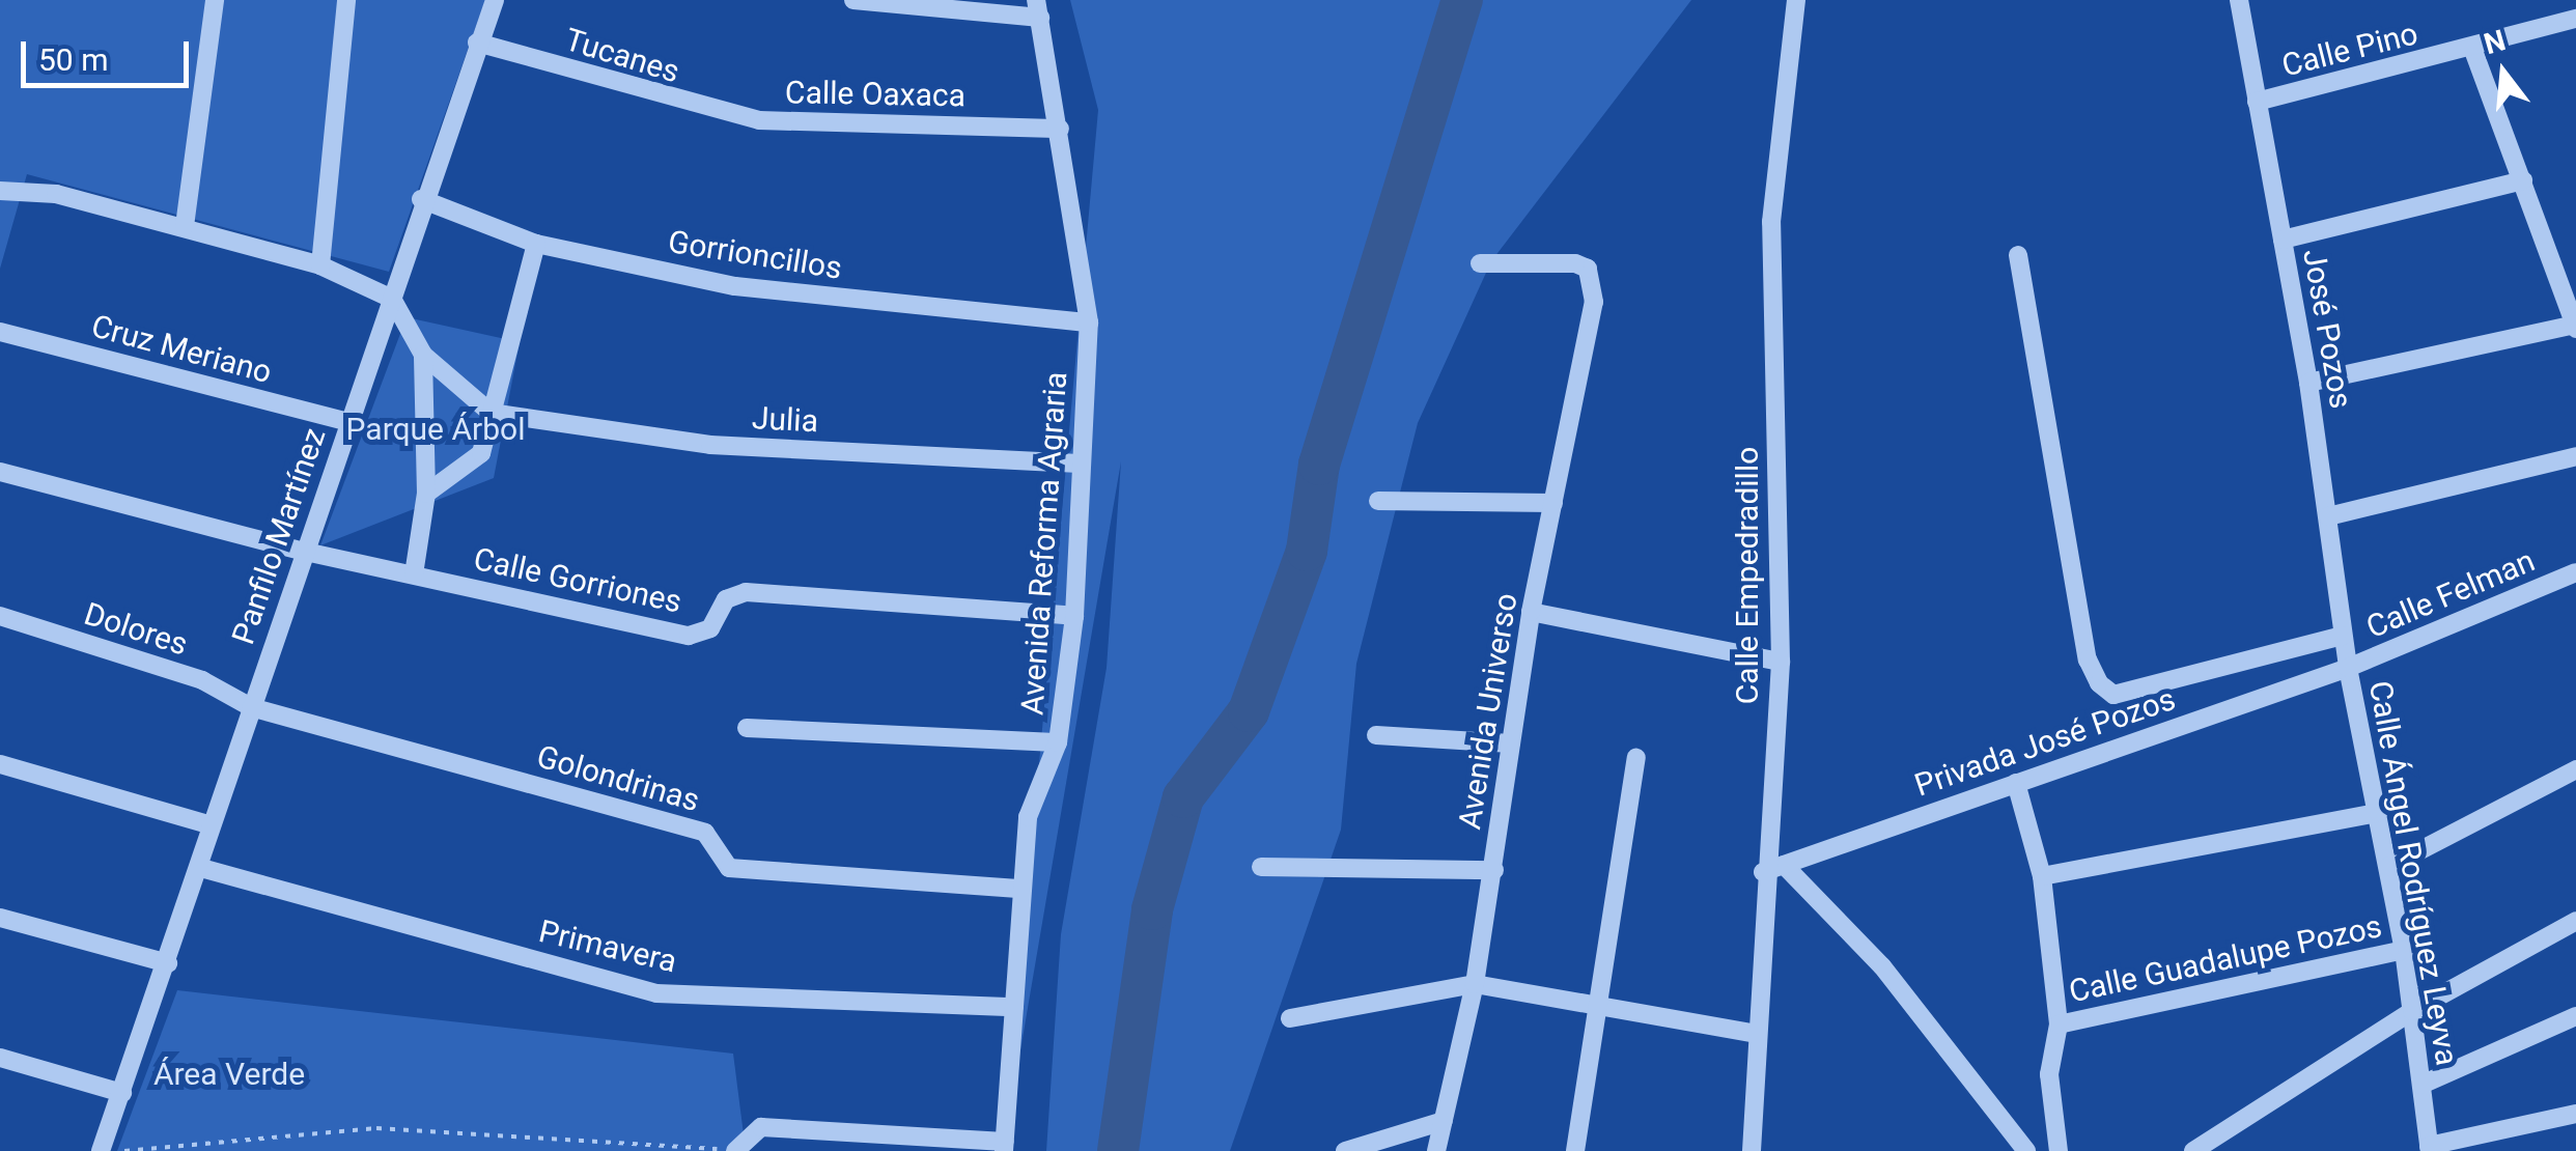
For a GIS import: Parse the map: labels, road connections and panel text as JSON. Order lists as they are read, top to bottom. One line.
{"streets":{"street":["Calle Pino","Tucanes","Calle Oaxaca","Gorrioncillos","José Pozos","Cruz Meriano","Julia","Panfilo Martínez","Avenida Reforma Agraria","Calle Empedradillo","Calle Gorriones","Calle Felman","Dolores","Avenida Universo","Privada José Pozos","Golondrinas","Calle Ángel Rodríguez Leyva","Primavera","Calle Guadalupe Pozos"]},"crossings":[["Calle Pino","José Pozos"],["Tucanes","Calle Oaxaca"],["Tucanes","Panfilo Martínez"],["Calle Oaxaca","Avenida Reforma Agraria"],["Gorrioncillos","Panfilo Martínez"],["Gorrioncillos","Avenida Reforma Agraria"],["José Pozos","Calle Felman"],["José Pozos","Privada José Pozos"],["José Pozos","Calle Ángel Rodríguez Leyva"],["Cruz Meriano","Panfilo Martínez"],["Julia","Avenida Reforma Agraria"],["Panfilo Martínez","Calle Gorriones"],["Panfilo Martínez","Dolores"],["Panfilo Martínez","Golondrinas"],["Panfilo Martínez","Primavera"],["Avenida Reforma Agraria","Calle Gorriones"],["Avenida Reforma Agraria","Golondrinas"],["Avenida Reforma Agraria","Primavera"],["Calle Empedradillo","Privada José Pozos"],["Calle Felman","Privada José Pozos"],["Calle Felman","Calle Ángel Rodríguez Leyva"],["Dolores","Golondrinas"],["Privada José Pozos","Calle Ángel Rodríguez Leyva"],["Calle Ángel Rodríguez Leyva","Calle Guadalupe Pozos"]],"parks":["Parque Árbol","Área Verde"],"scale_bar":"50 m","north":"top"}
